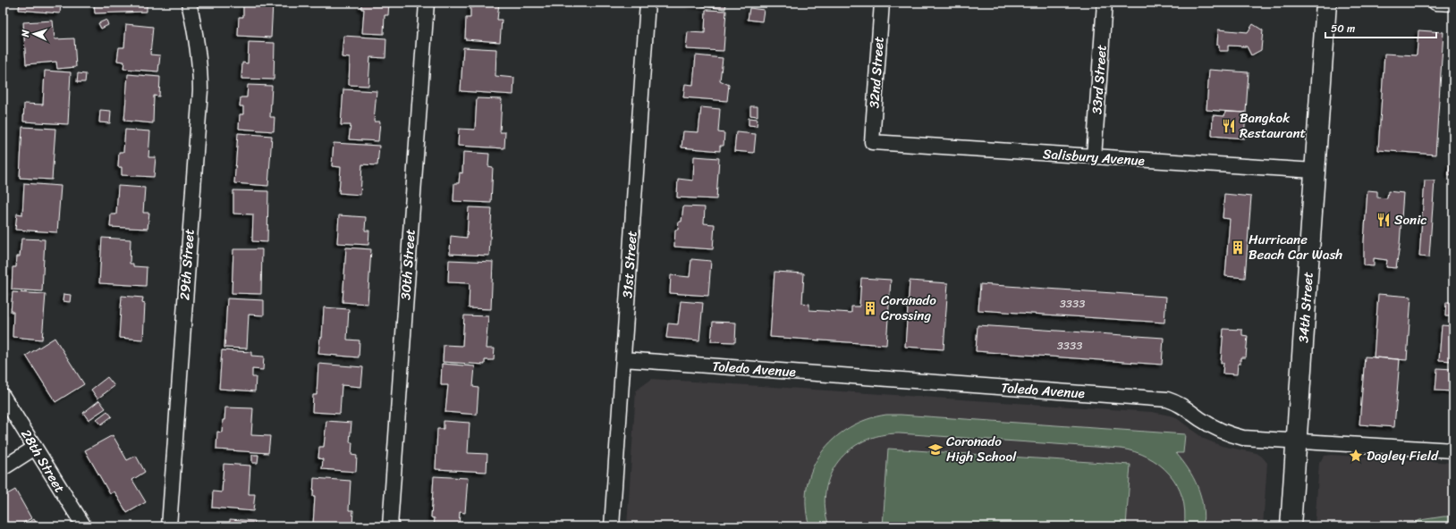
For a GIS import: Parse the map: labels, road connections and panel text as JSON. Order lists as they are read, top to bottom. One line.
{"streets":{"main road":["34th Street"],"street":["32nd Street","33rd Street","Salisbury Avenue","29th Street","30th Street","31st Street","Toledo Avenue","28th Street"]},"crossings":[["32nd Street","Salisbury Avenue"],["33rd Street","Salisbury Avenue"],["Salisbury Avenue","34th Street"],["31st Street","Toledo Avenue"],["34th Street","Toledo Avenue"]],"places":{"restaurant":["Bangkok Restaurant","Sonic"],"building":["Hurricane Beach Car Wash","Coranado Crossing"],"school or university":["Coronado High School"],"place":["Dagley Field"]},"house_numbers":["3333","3333"],"scale_bar":"50 m","north":"left"}
